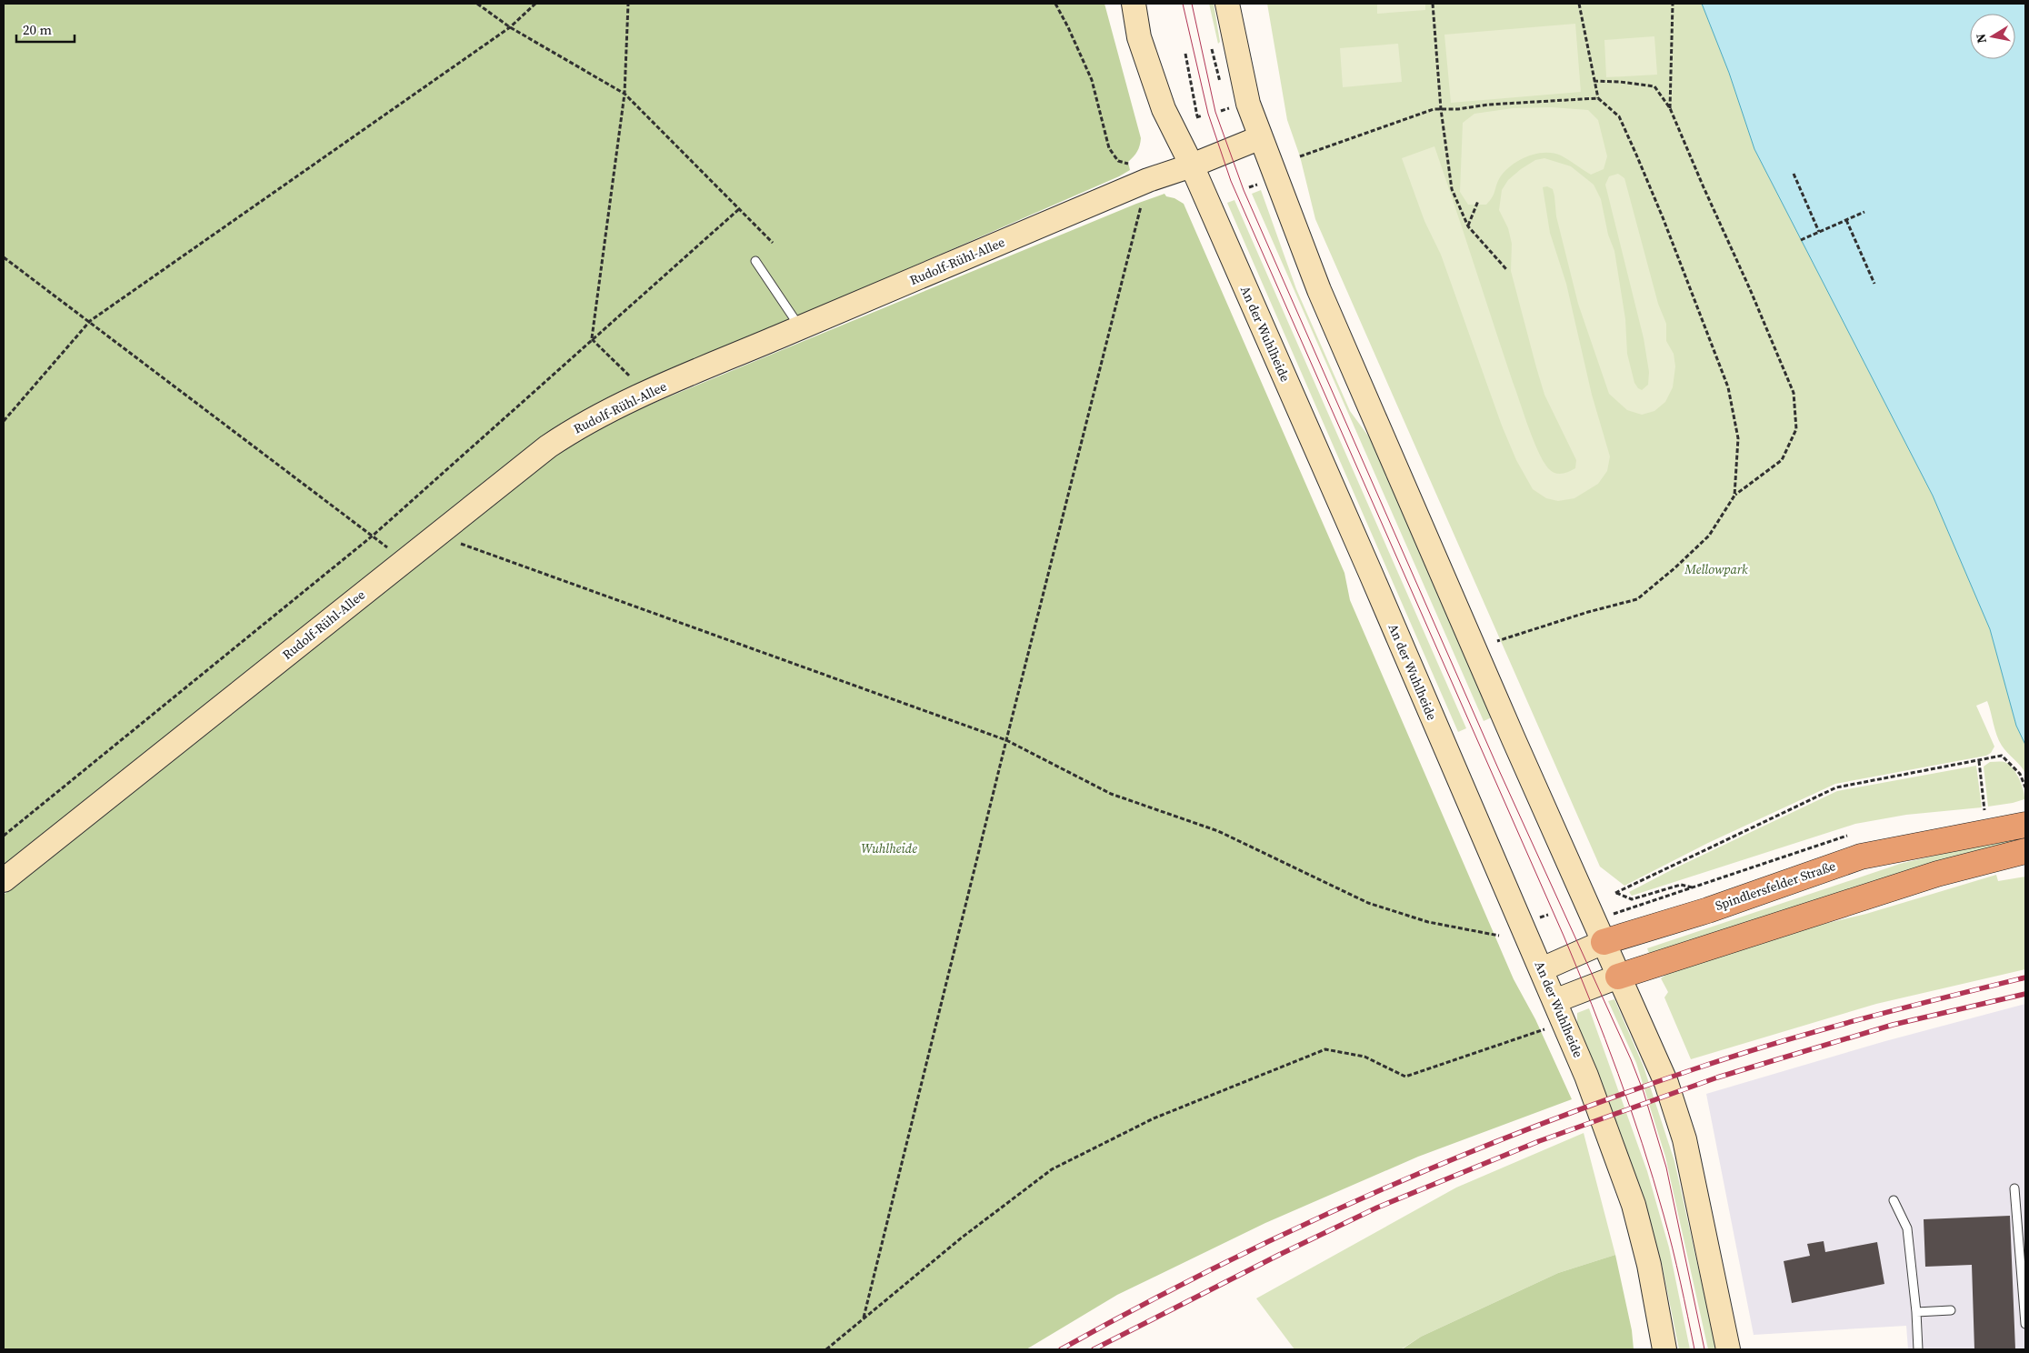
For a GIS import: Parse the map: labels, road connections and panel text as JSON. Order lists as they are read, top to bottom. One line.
{"streets":{"highway":["Spindlersfelder Straße"],"main road":["Rudolf-Rühl-Allee","An der Wuhlheide"]},"crossings":[["Rudolf-Rühl-Allee","An der Wuhlheide"],["An der Wuhlheide","Spindlersfelder Straße"]],"parks":["Mellowpark","Wuhlheide"],"scale_bar":"20 m","north":"left"}
